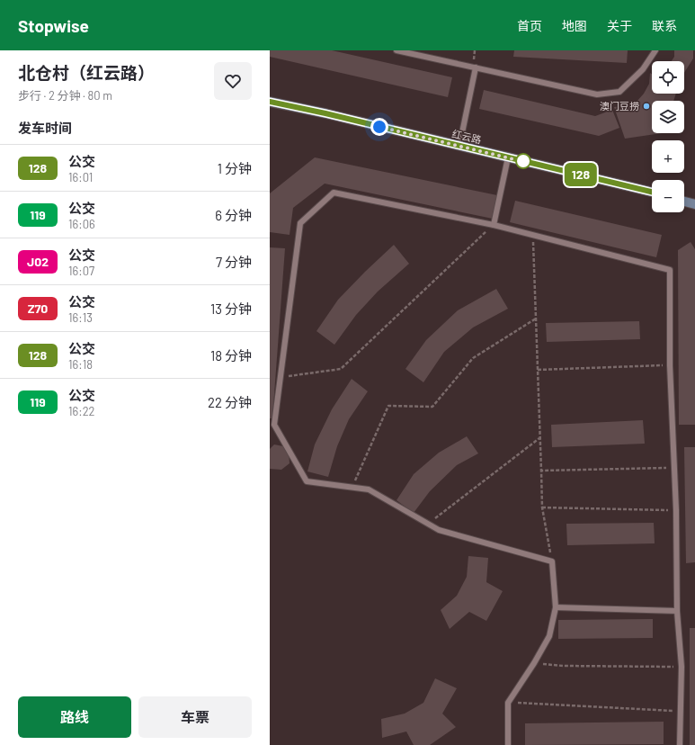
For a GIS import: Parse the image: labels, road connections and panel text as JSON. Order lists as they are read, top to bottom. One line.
{"streets":{"street":["红云路"]},"places":["澳门豆捞"],"lines":["bus line 128"],"page":{"header":"Stopwise","nav":["首页","地图","关于","联系"],"heading":[["北仓村（红云路）","步行 · 2 分钟 · 80 m"],"发车时间"],"on_map":"128","map_buttons":["+","−"],"list":[{"mark":"128","name":"公交","note":"16:01","value":"1 分钟"},{"mark":"119","name":"公交","note":"16:06","value":"6 分钟"},{"mark":"J02","name":"公交","note":"16:07","value":"7 分钟"},{"mark":"Z70","name":"公交","note":"16:13","value":"13 分钟"},{"mark":"128","name":"公交","note":"16:18","value":"18 分钟"},{"mark":"119","name":"公交","note":"16:22","value":"22 分钟"}],"buttons":["路线","车票"]}}
